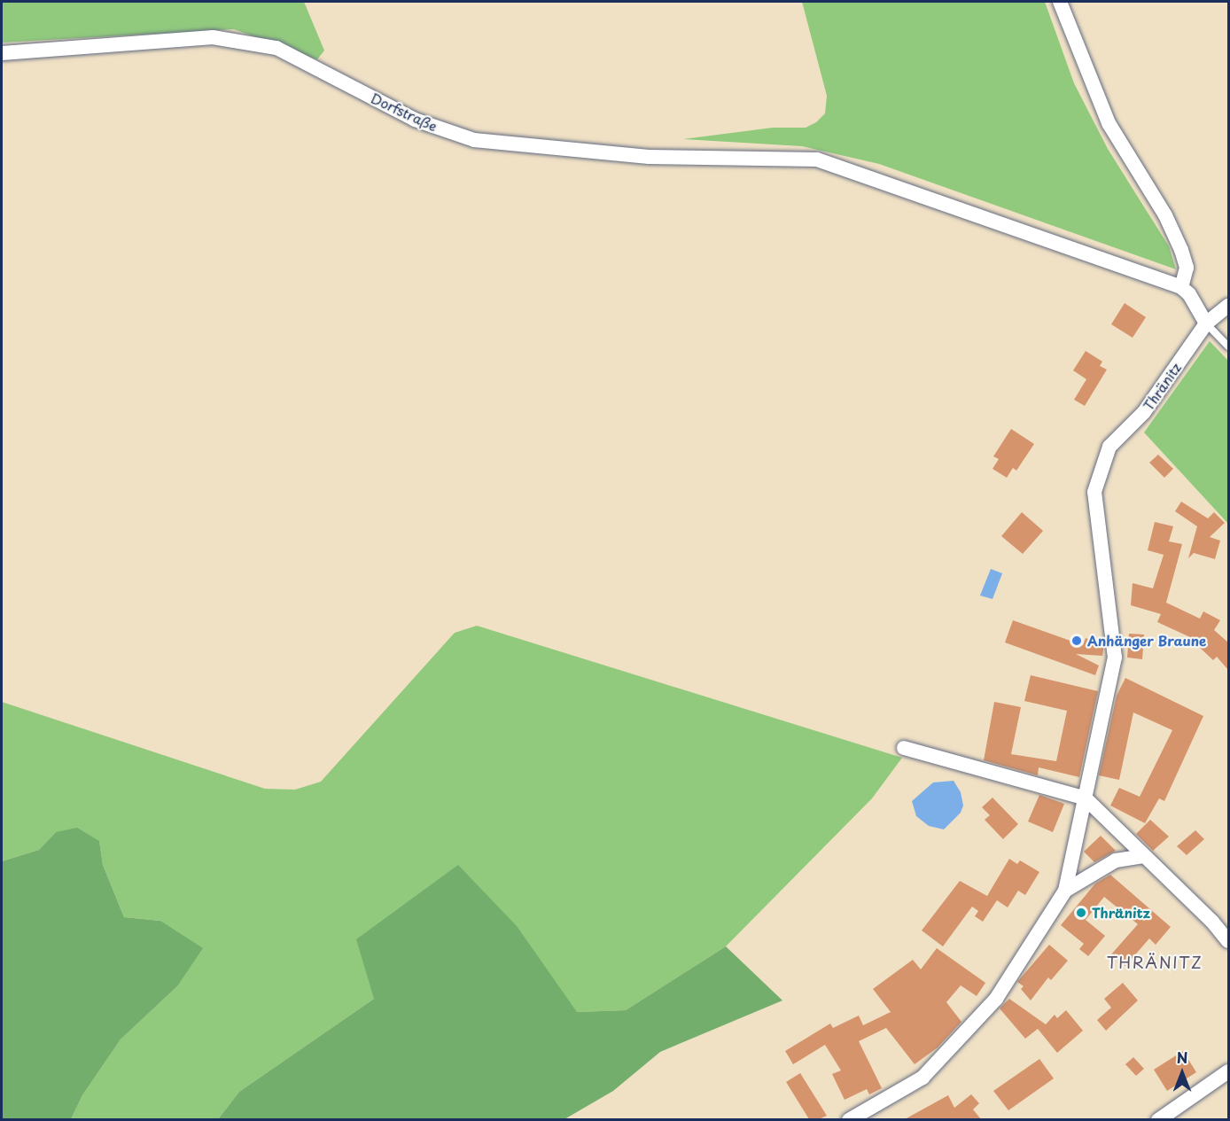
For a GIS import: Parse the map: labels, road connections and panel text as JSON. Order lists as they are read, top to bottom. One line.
{"streets":{"street":["Dorfstraße","Thränitz"]},"districts":["THRÄNITZ"],"places":["Anhänger Braune","Thränitz"],"north":"top"}
